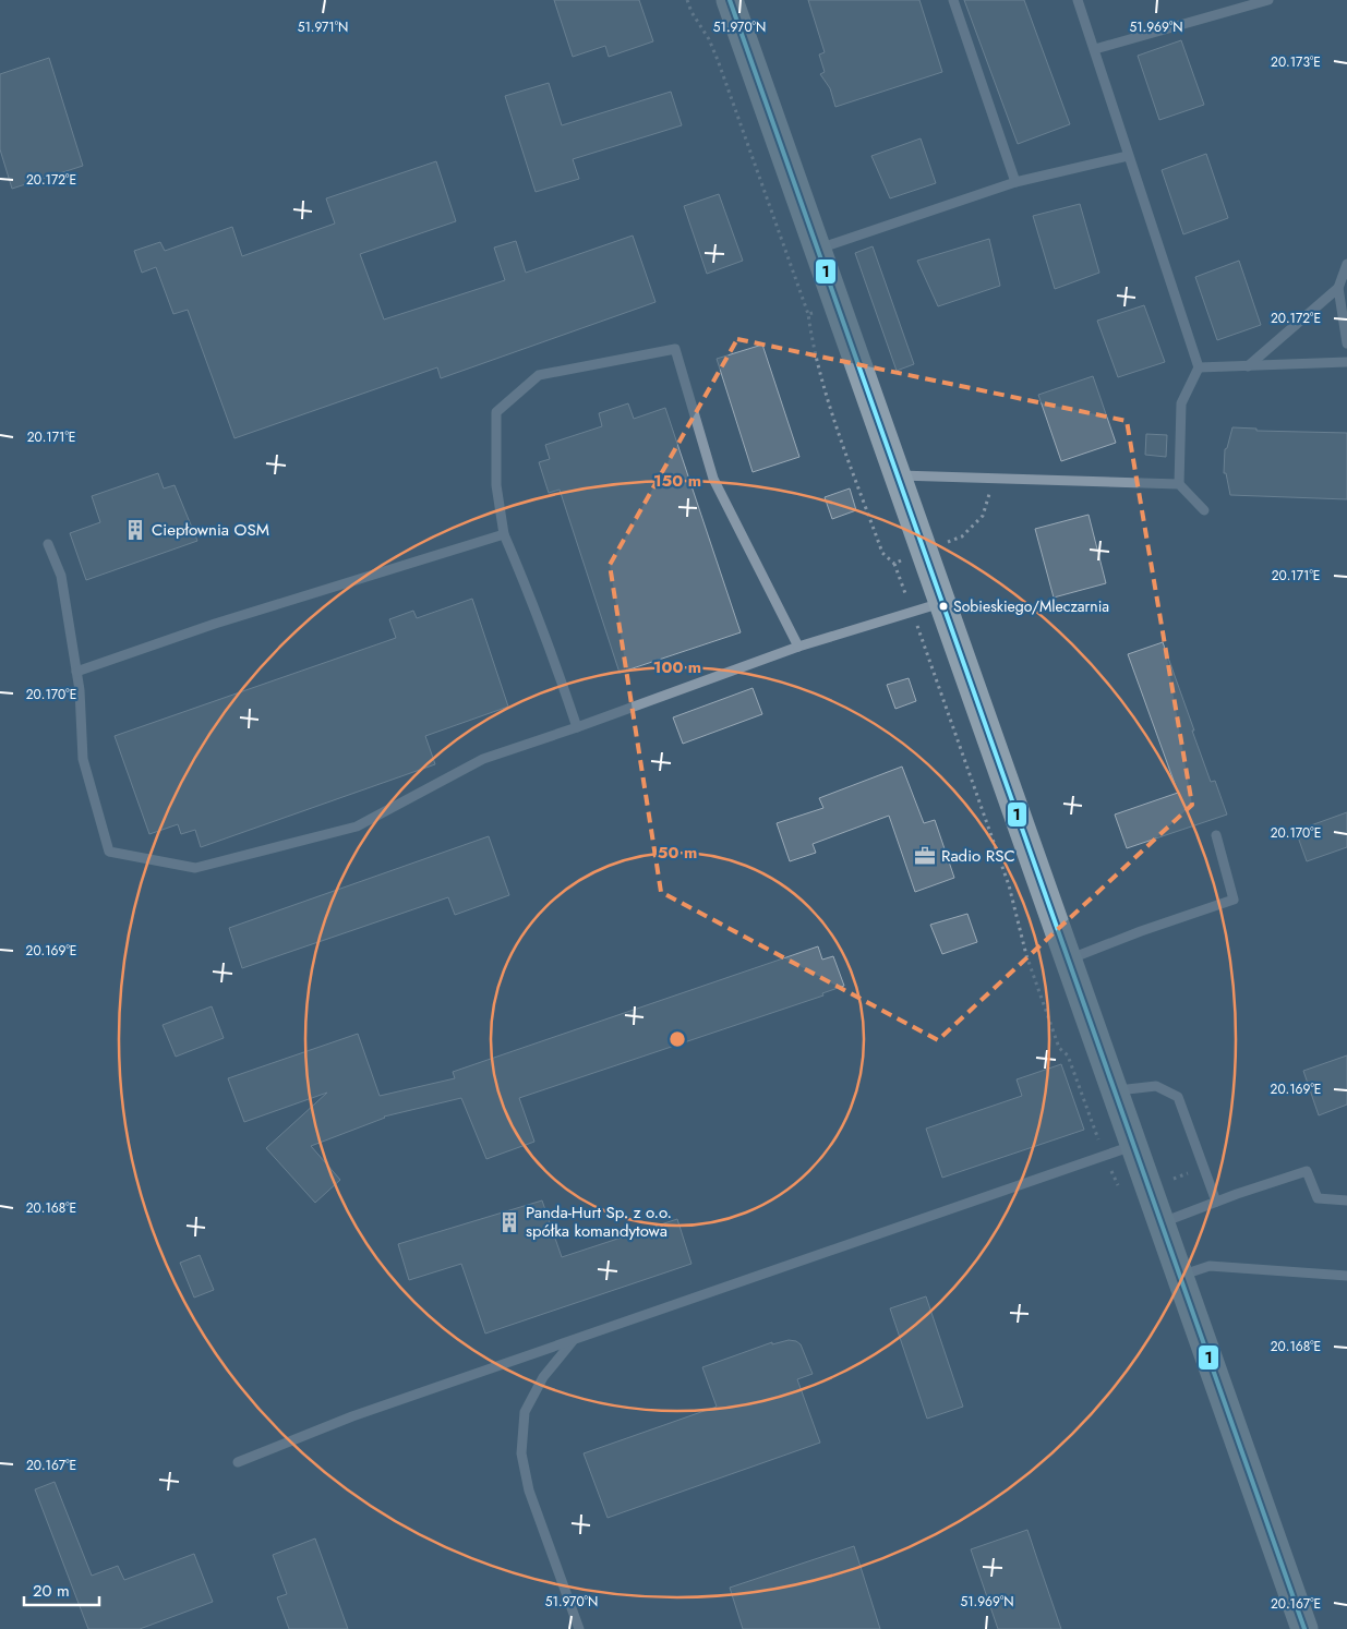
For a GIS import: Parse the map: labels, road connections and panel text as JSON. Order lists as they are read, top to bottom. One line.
{"places":{"building":["Ciepłownia OSM","Panda-Hurt Sp. z o.o. spółka komandytowa"],"other":["Sobieskiego/Mleczarnia"],"office":["Radio RSC"]},"lines":["transit line 1"],"scale_bar":"20 m","coordinates":["51.971°N","51.970°N","51.969°N","20.173°E","20.172°E","20.171°E","20.170°E","20.169°E","20.168°E","20.167°E"],"rings":["150 m","100 m","50 m"]}
